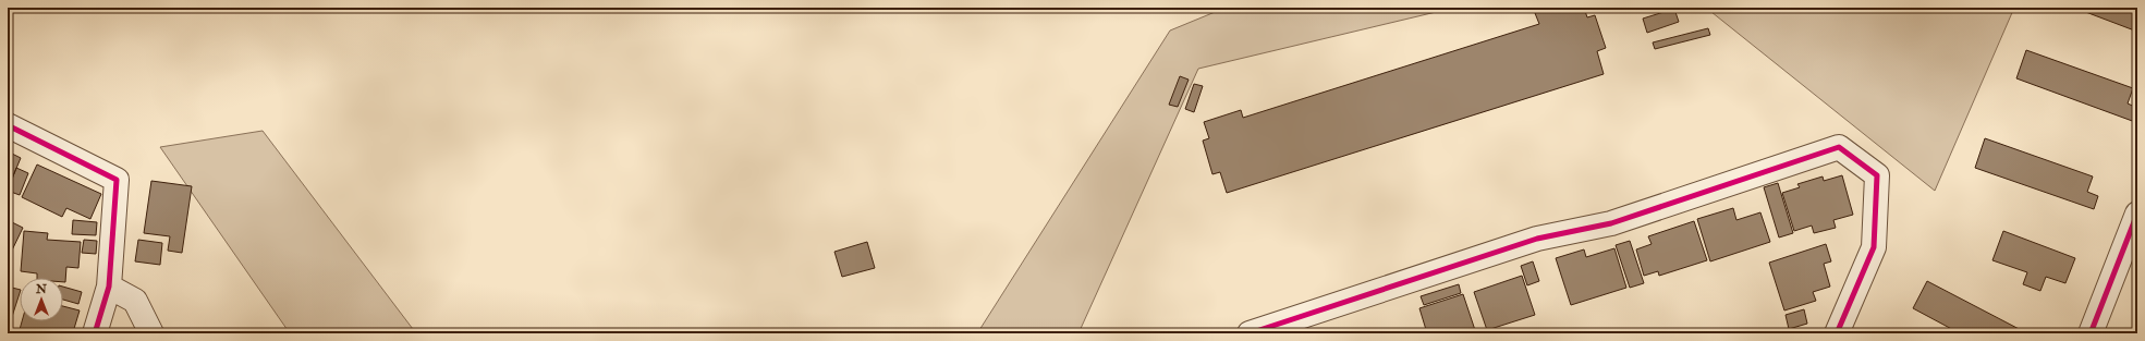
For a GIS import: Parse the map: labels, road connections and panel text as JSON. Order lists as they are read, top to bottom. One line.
{"north":"top"}
